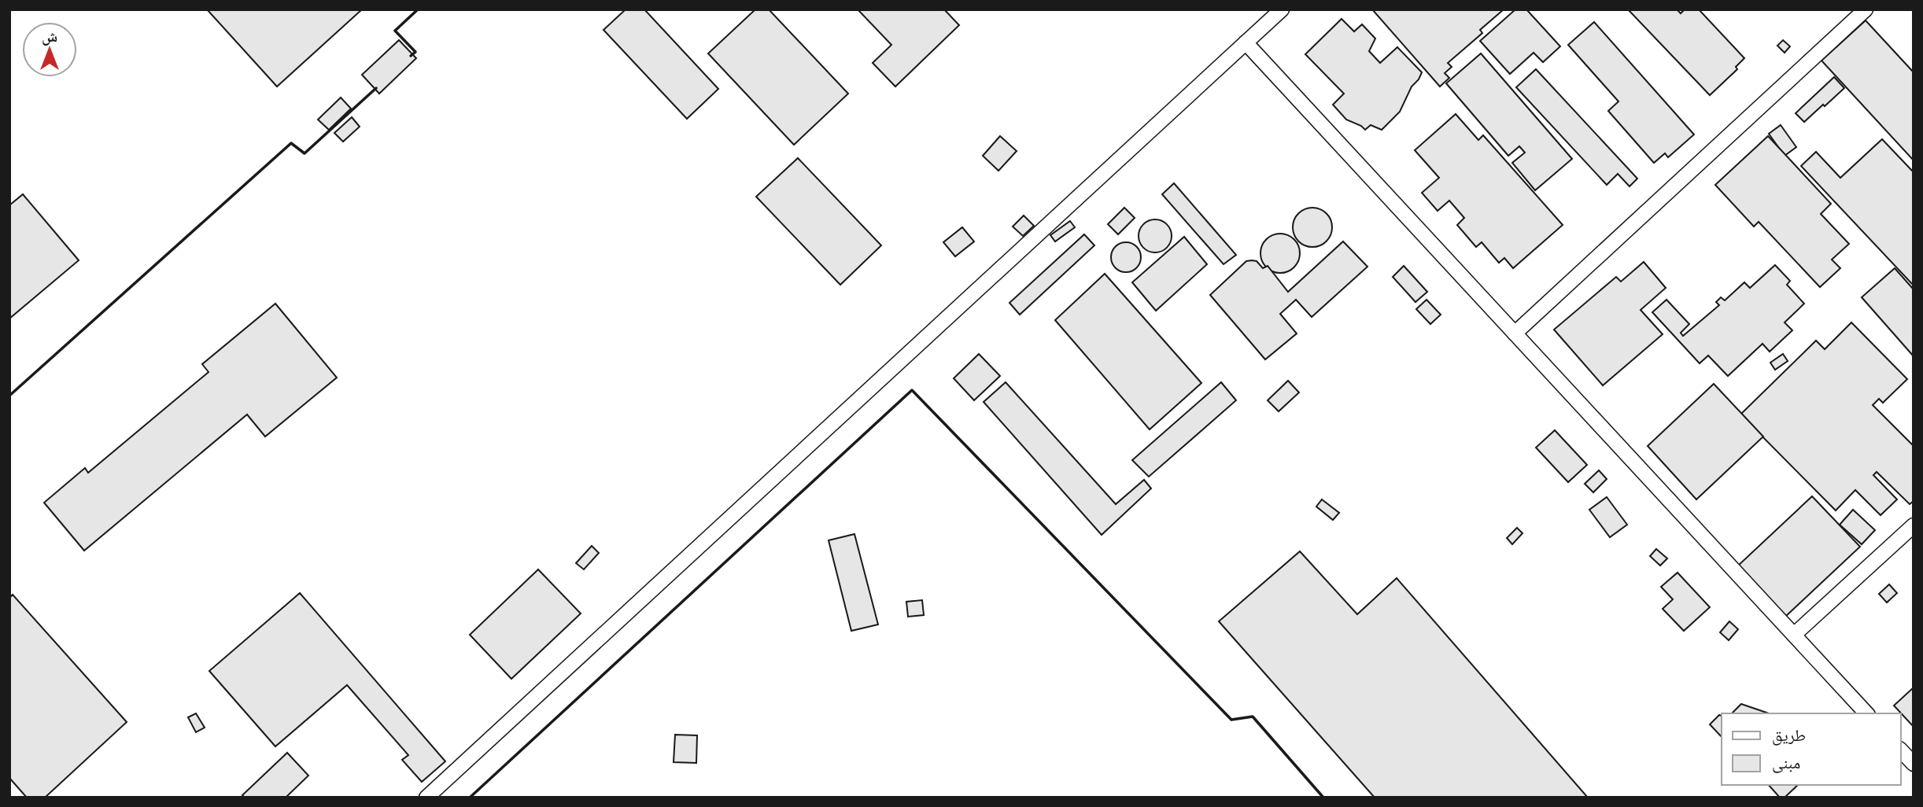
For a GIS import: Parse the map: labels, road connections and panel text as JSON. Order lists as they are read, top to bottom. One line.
{"legend":["طريق","مبنى"],"north":"top"}
